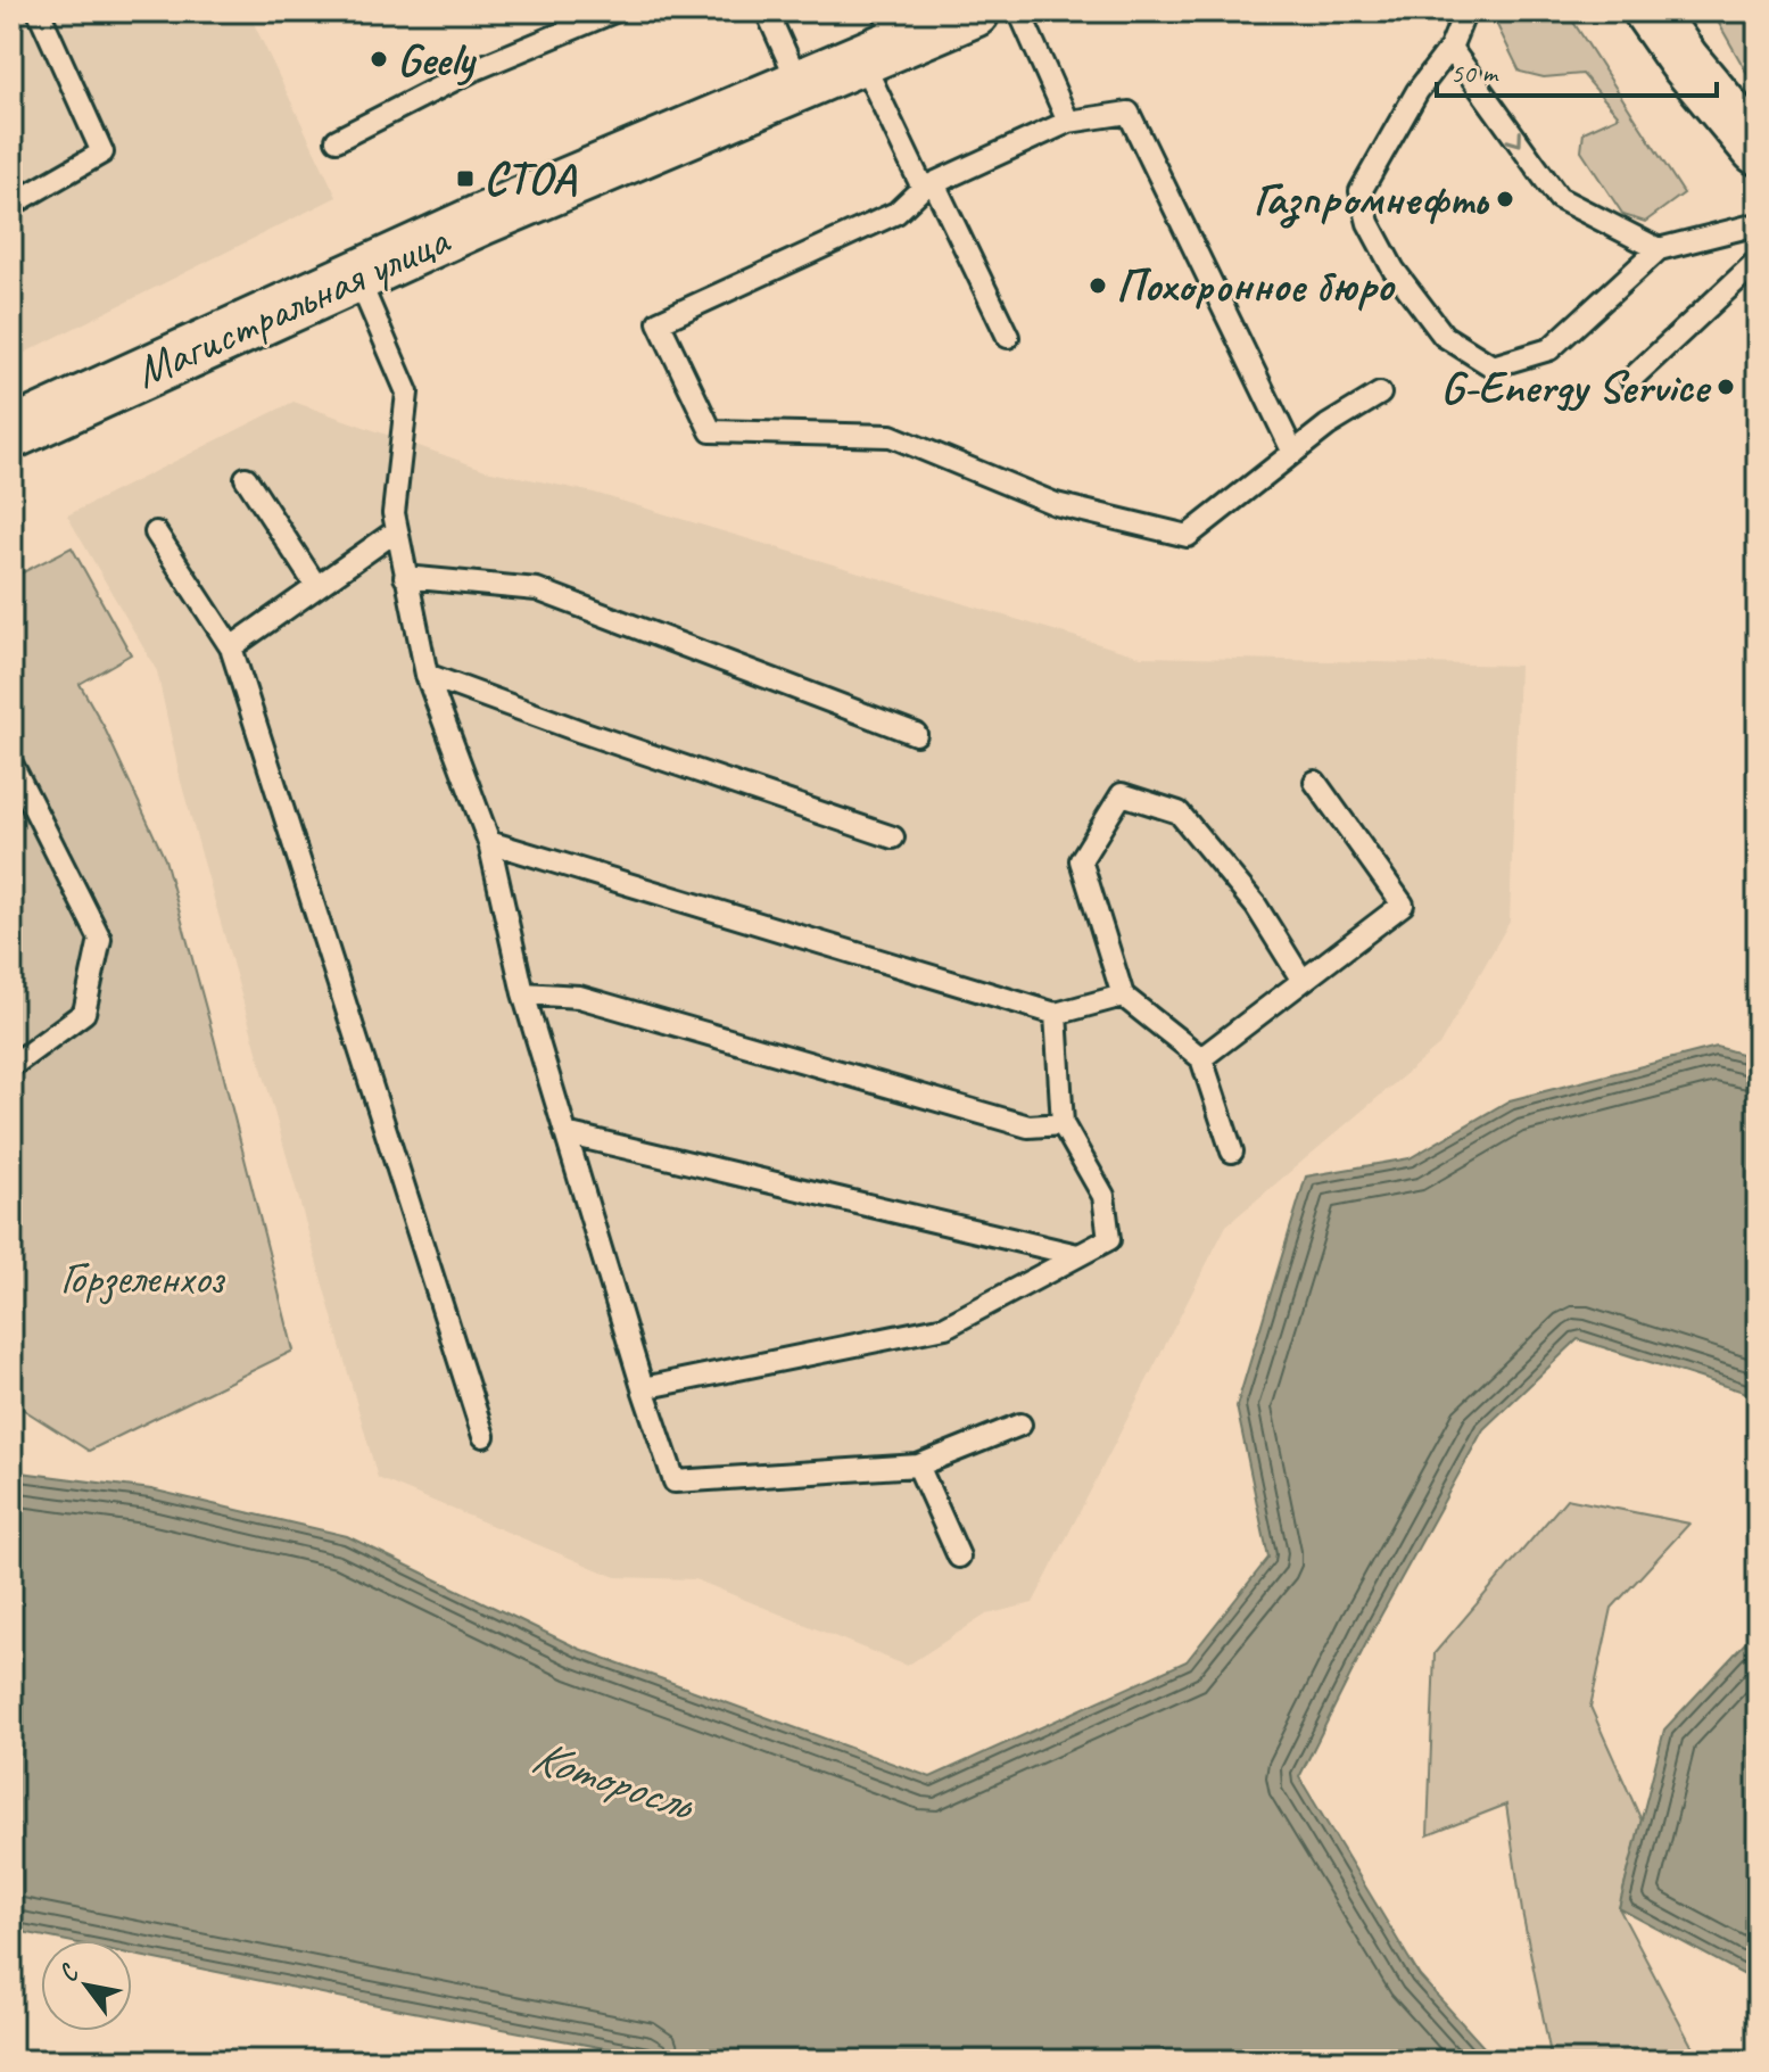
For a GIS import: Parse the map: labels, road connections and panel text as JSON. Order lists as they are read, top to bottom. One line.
{"streets":{"main road":["Магистральная улица"]},"water":["Которосль"],"parks":["Горзеленхоз"],"places":{"other":["Geely","Газпромнефть","Похоронное бюро","G-Energy Service"],"transit":["СТОА"]},"scale_bar":"50 m","north":"top left"}
